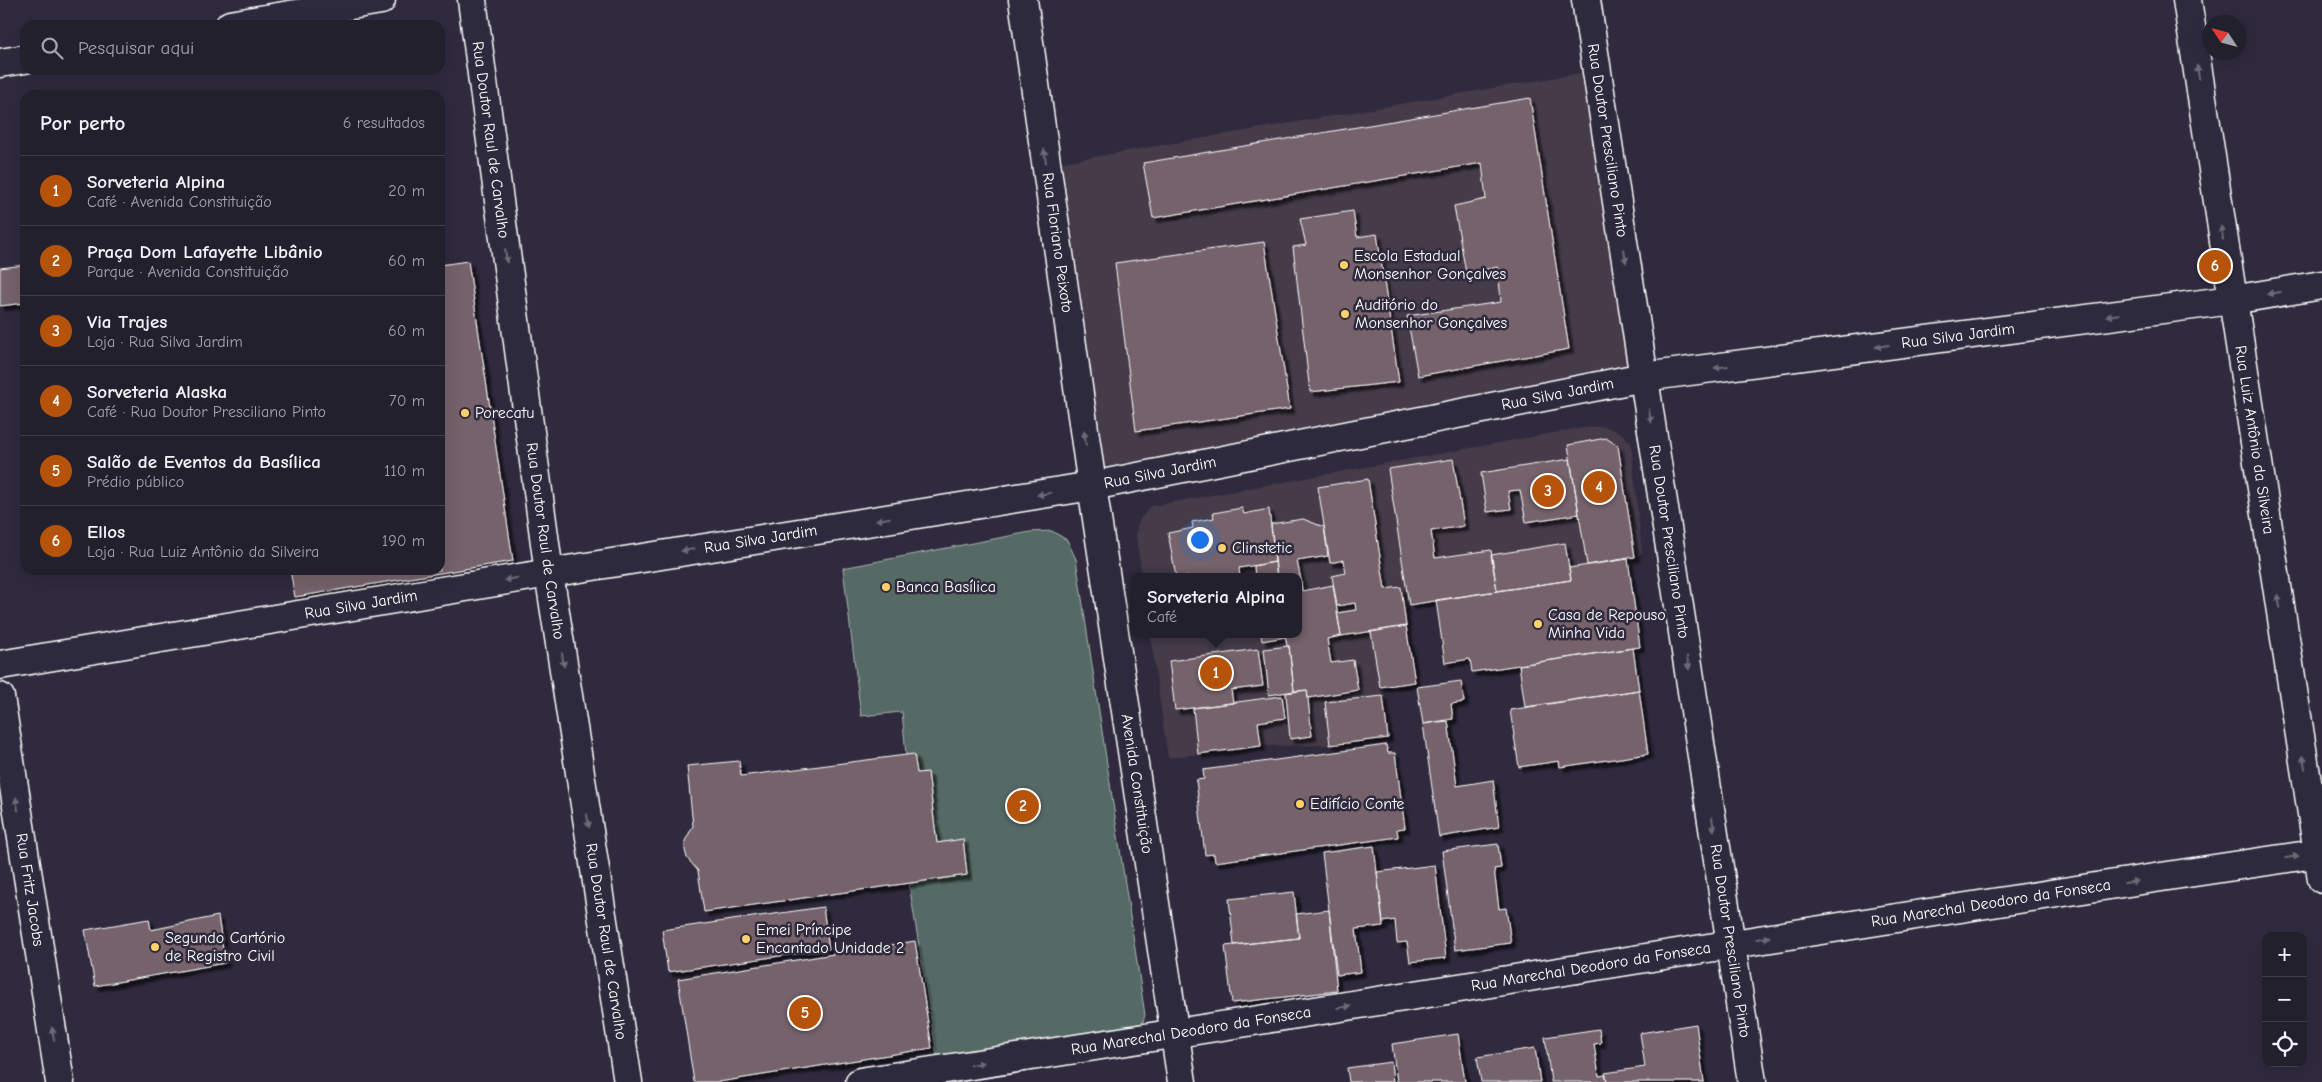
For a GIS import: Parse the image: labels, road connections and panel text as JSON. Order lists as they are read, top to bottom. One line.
{"streets":{"street":["Rua Doutor Raul de Carvalho","Rua Doutor Presciliano Pinto","Rua Floriano Peixoto","Rua Silva Jardim","Rua Luiz Antônio da Silveira","Avenida Constituição","Rua Fritz Jacobs","Rua Marechal Deodoro da Fonseca"]},"crossings":[["Rua Doutor Raul de Carvalho","Rua Silva Jardim"],["Rua Doutor Presciliano Pinto","Rua Silva Jardim"],["Rua Doutor Presciliano Pinto","Rua Marechal Deodoro da Fonseca"],["Rua Floriano Peixoto","Rua Silva Jardim"],["Rua Floriano Peixoto","Avenida Constituição"],["Rua Silva Jardim","Rua Luiz Antônio da Silveira"],["Rua Silva Jardim","Avenida Constituição"],["Rua Luiz Antônio da Silveira","Rua Marechal Deodoro da Fonseca"],["Avenida Constituição","Rua Marechal Deodoro da Fonseca"]],"one_way":["Rua Doutor Raul de Carvalho","Rua Doutor Presciliano Pinto","Rua Floriano Peixoto","Rua Silva Jardim","Rua Luiz Antônio da Silveira","Rua Fritz Jacobs","Rua Marechal Deodoro da Fonseca"],"places":["Escola Estadual Monsenhor Gonçalves","Auditório do Monsenhor Gonçalves","Porecatu","Clinstetic","Banca Basílica","Casa de Repouso Minha Vida","Edifício Conte","Emei Príncipe Encantado Unidade 2","Segundo Cartório de Registro Civil"],"north":"top left","page":{"search":"Pesquisar aqui","heading":["Por perto","6 resultados"],"list":[{"mark":"1","name":"Sorveteria Alpina","note":"Café · Avenida Constituição","value":"20 m"},{"mark":"2","name":"Praça Dom Lafayette Libânio","note":"Parque · Avenida Constituição","value":"60 m"},{"mark":"3","name":"Via Trajes","note":"Loja · Rua Silva Jardim","value":"60 m"},{"mark":"4","name":"Sorveteria Alaska","note":"Café · Rua Doutor Presciliano Pinto","value":"70 m"},{"mark":"5","name":"Salão de Eventos da Basílica","note":"Prédio público","value":"110 m"},{"mark":"6","name":"Ellos","note":"Loja · Rua Luiz Antônio da Silveira","value":"190 m"}],"pins":["6","4","3","1","2","5"],"popup":["Sorveteria Alpina","Café"],"map_buttons":["+","−"]}}
